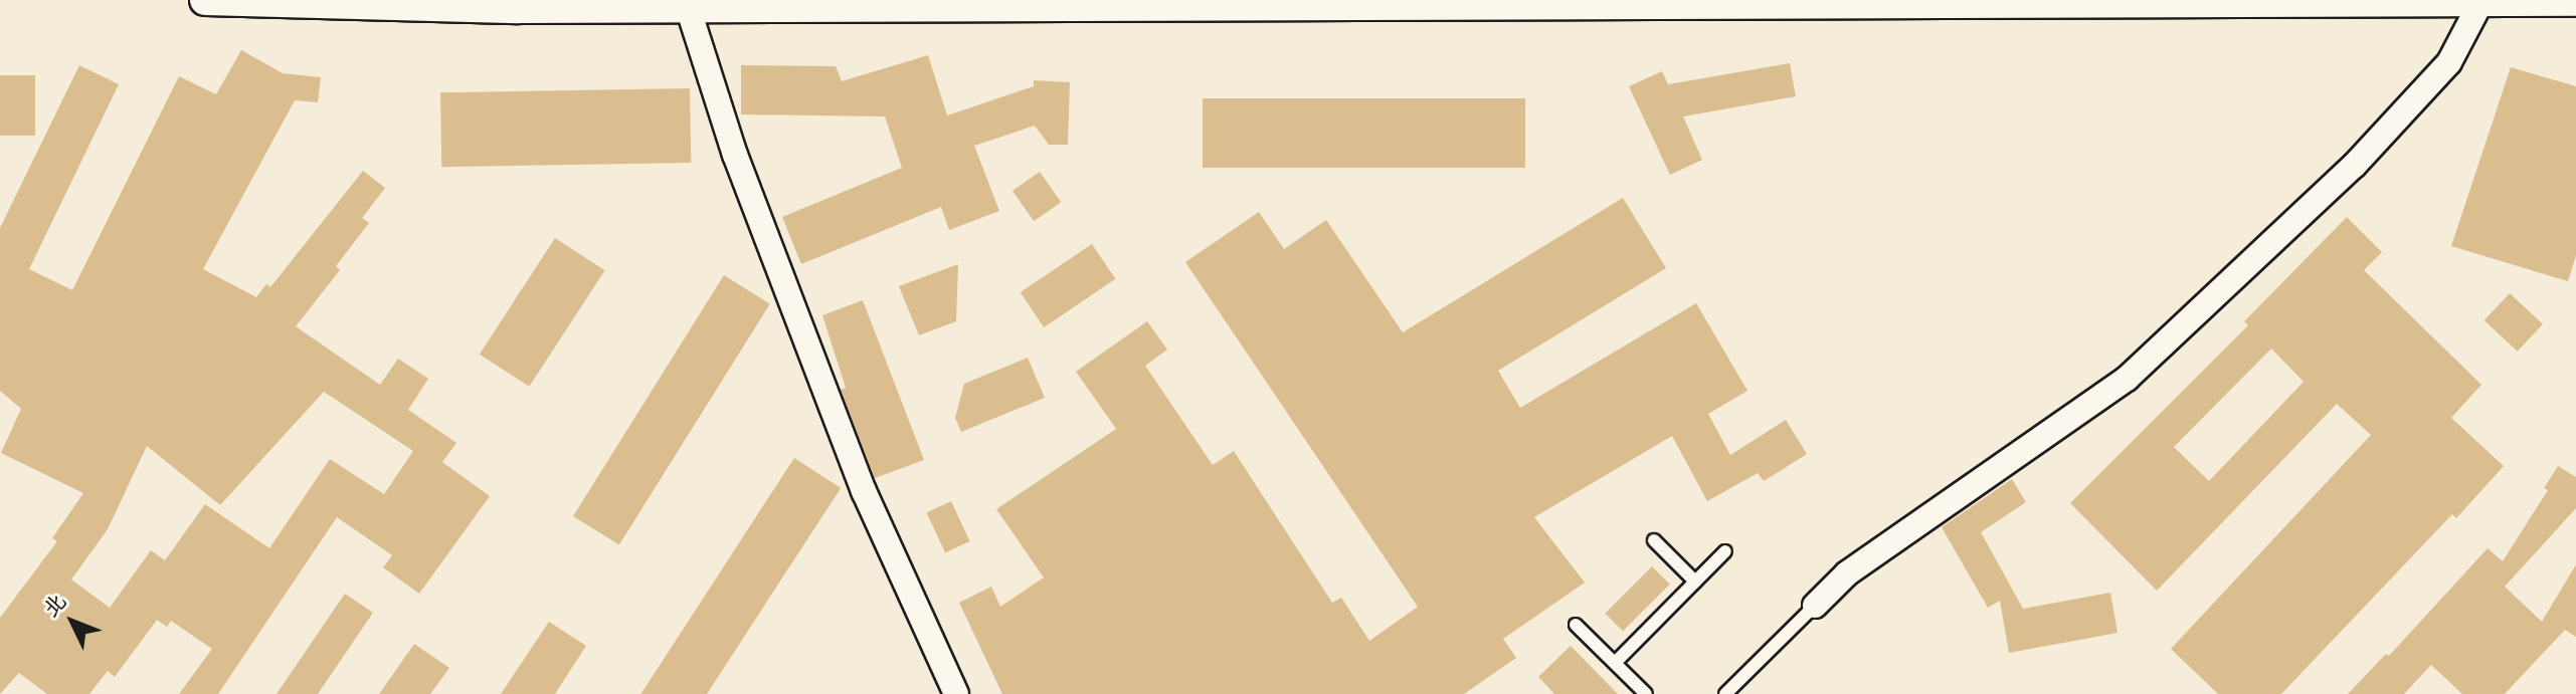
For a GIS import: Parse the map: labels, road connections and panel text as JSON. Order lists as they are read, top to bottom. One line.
{"north":"top left"}
